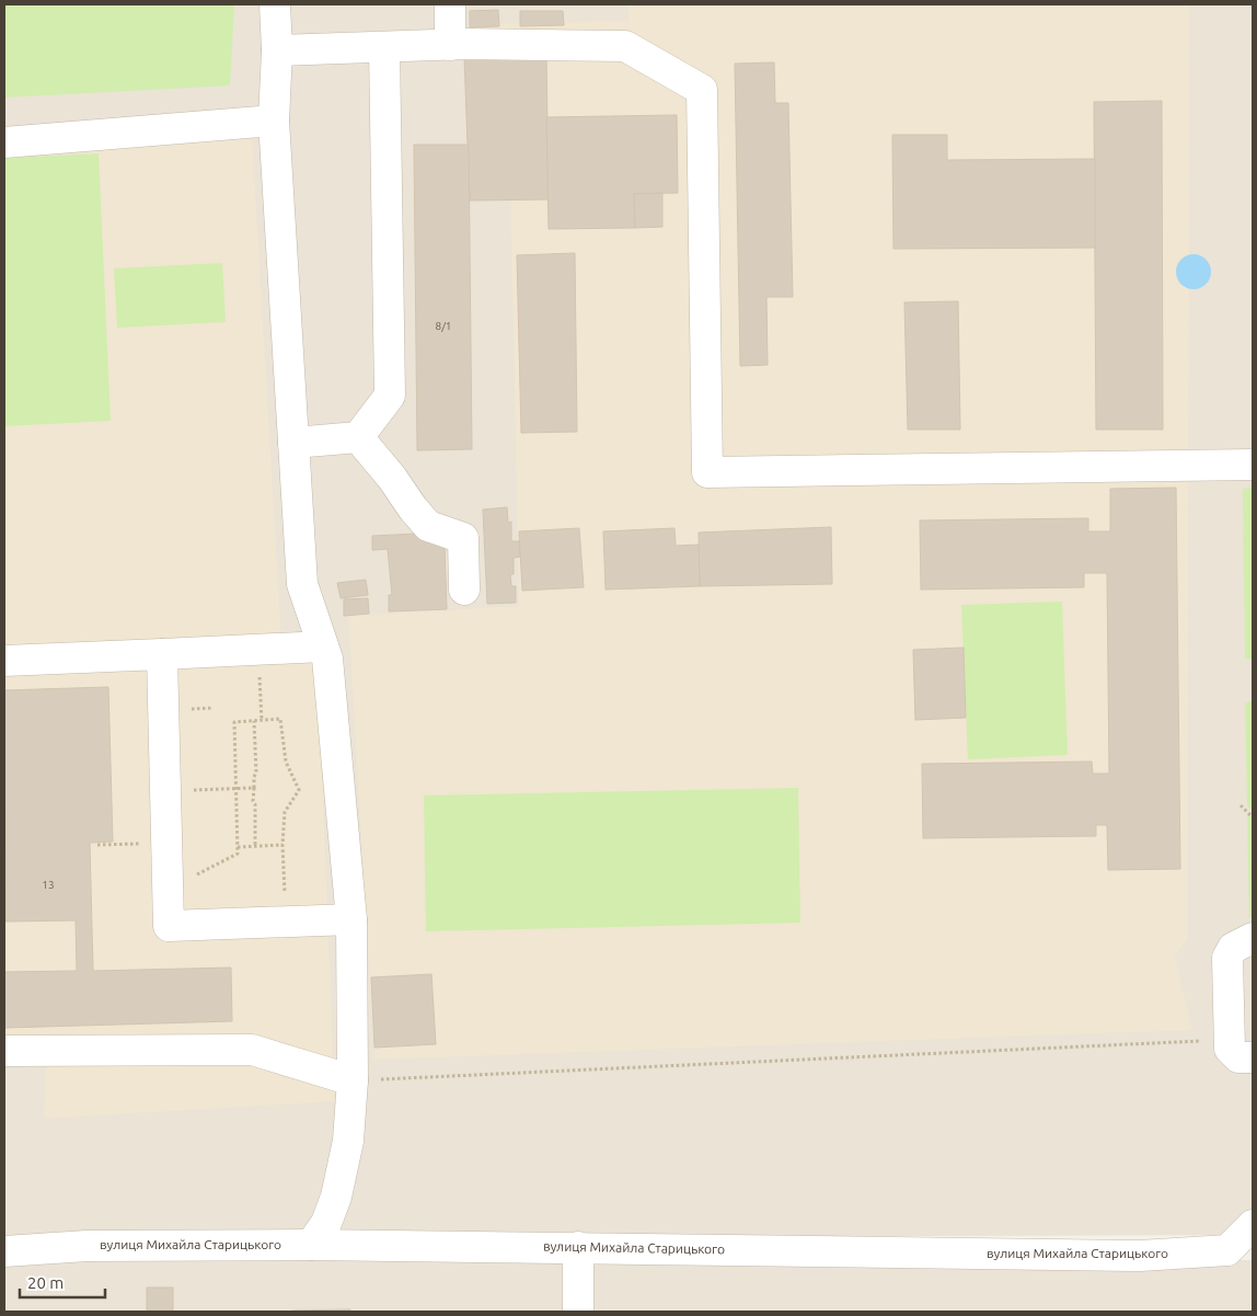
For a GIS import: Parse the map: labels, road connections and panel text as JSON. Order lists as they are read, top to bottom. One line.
{"streets":{"street":["вулиця Михайла Старицького"]},"house_numbers":["8/1","13"],"scale_bar":"20 m"}
